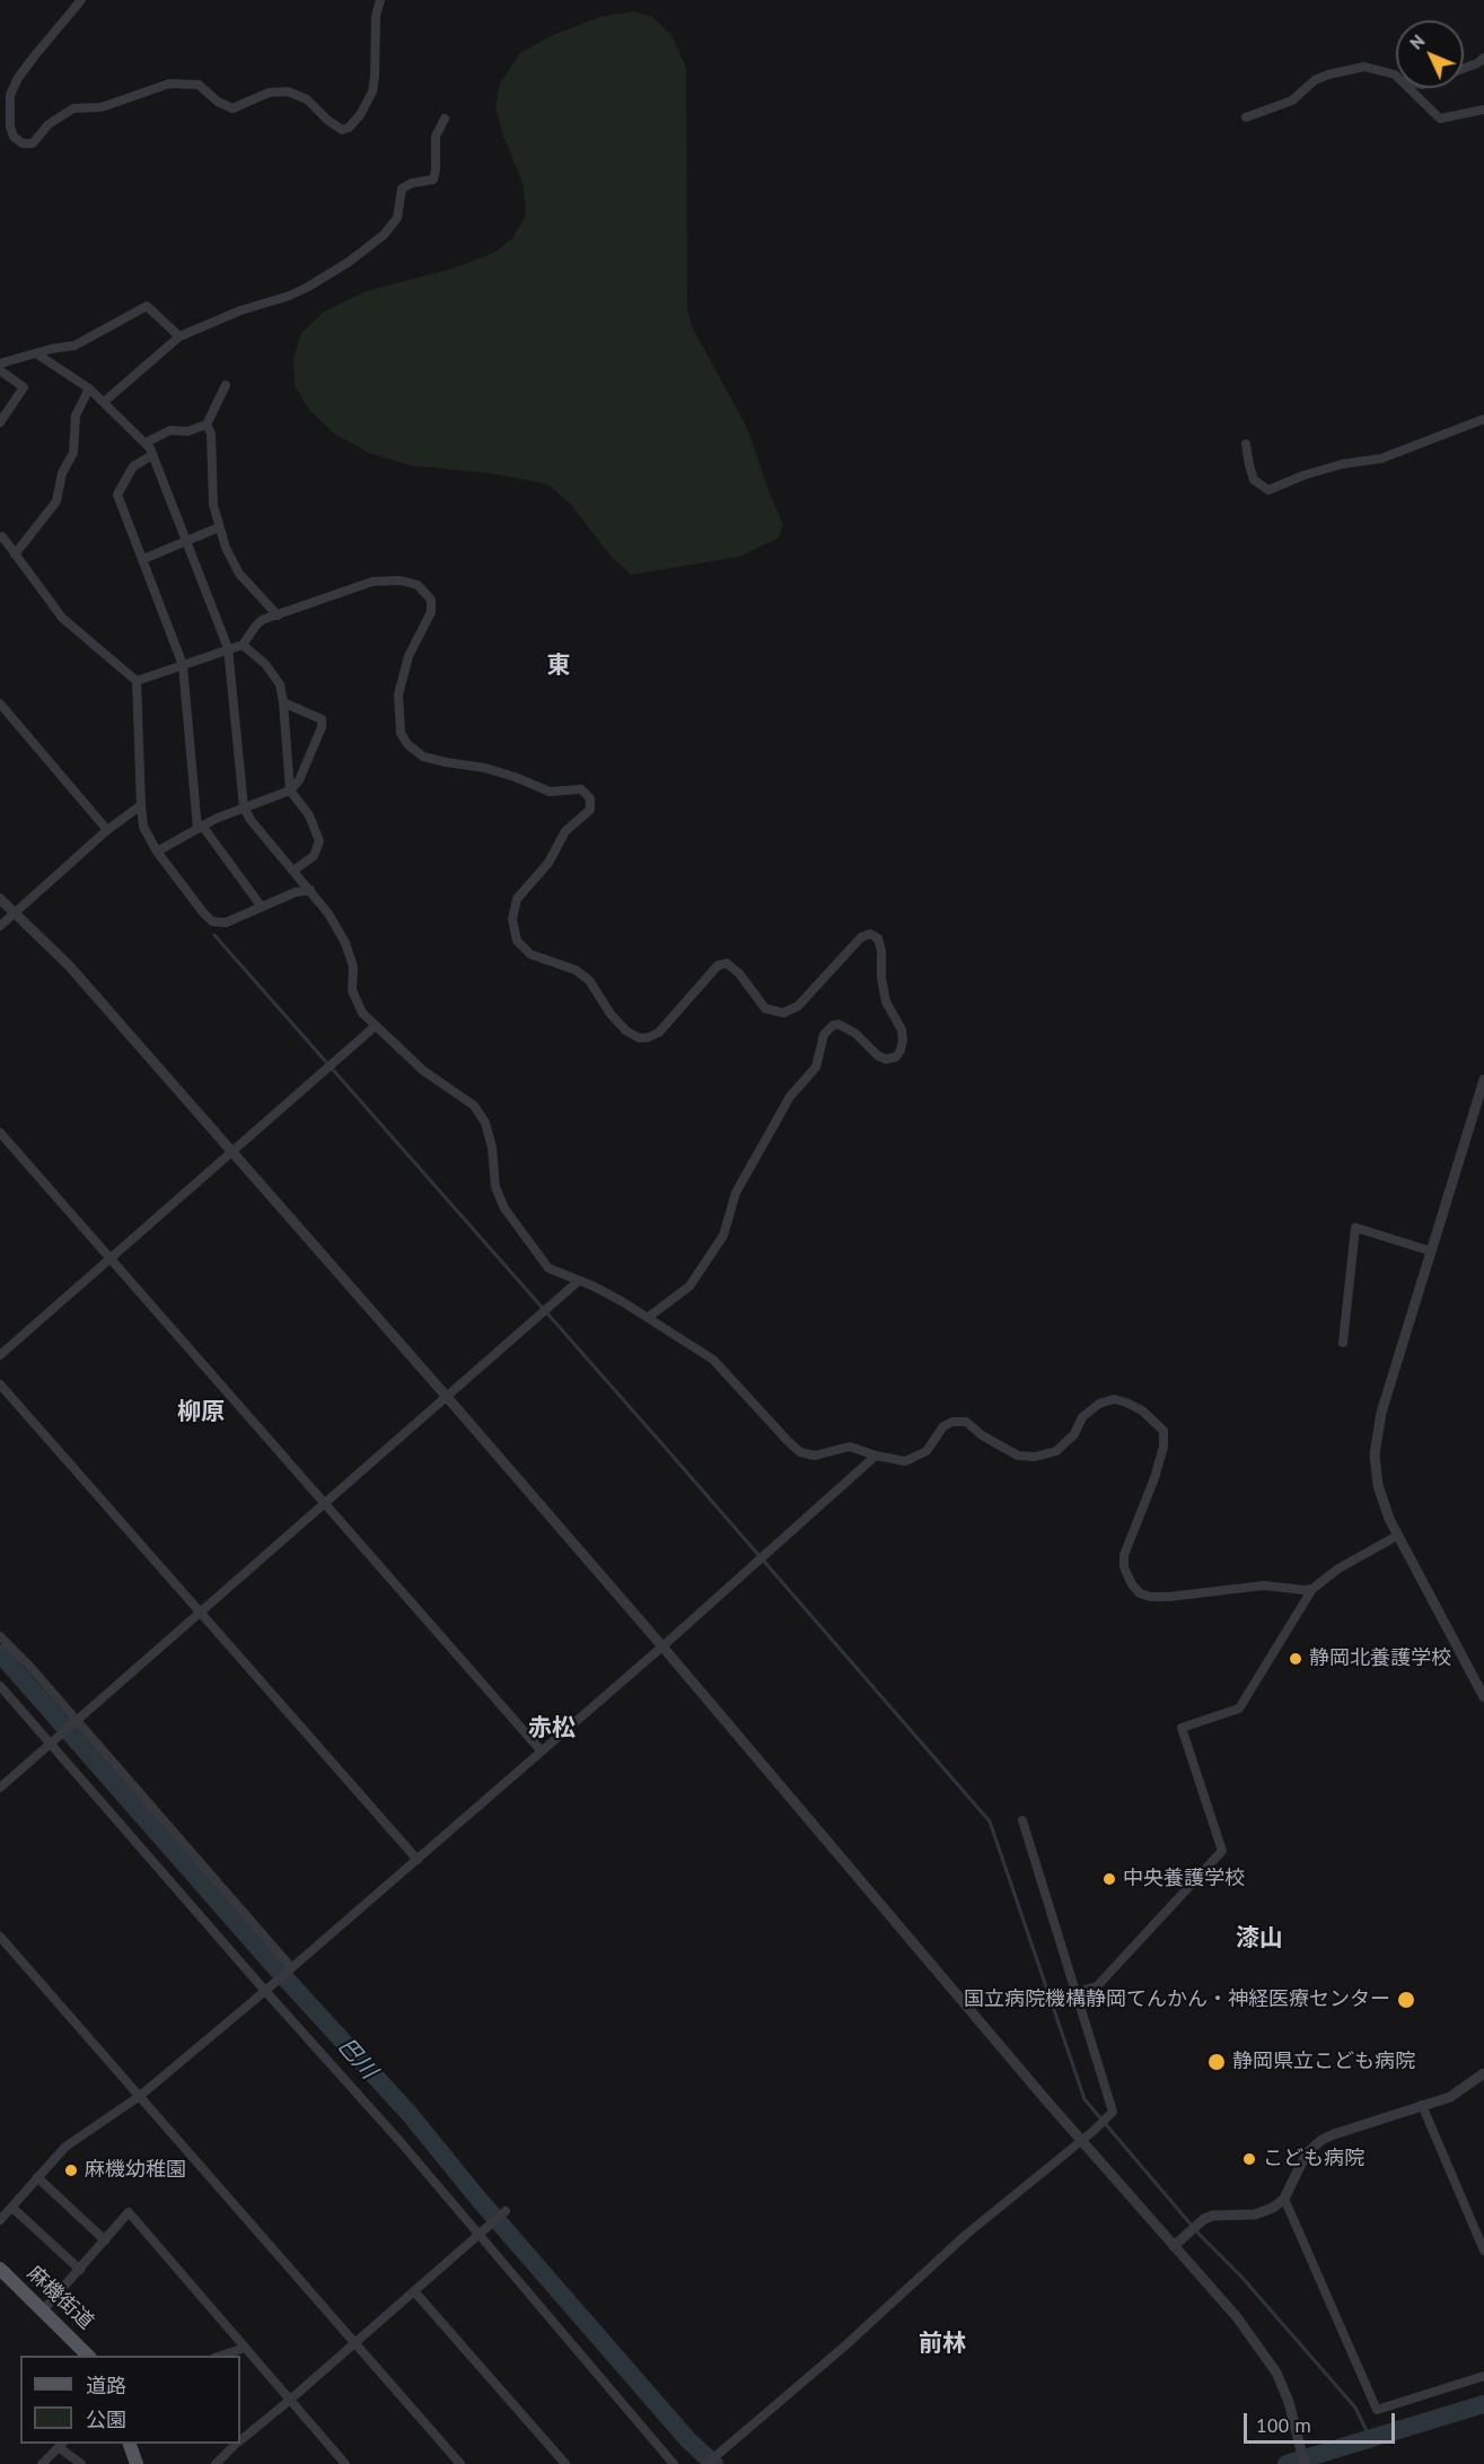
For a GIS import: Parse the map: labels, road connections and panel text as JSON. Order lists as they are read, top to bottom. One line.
{"streets":{"main road":["麻機街道"]},"districts":["東","柳原","赤松","漆山","前林"],"water":["巴川"],"places":["静岡北養護学校","中央養護学校","国立病院機構静岡てんかん・神経医療センター","静岡県立こども病院","こども病院","麻機幼稚園"],"legend":["道路","公園"],"scale_bar":"100 m","north":"top left"}
